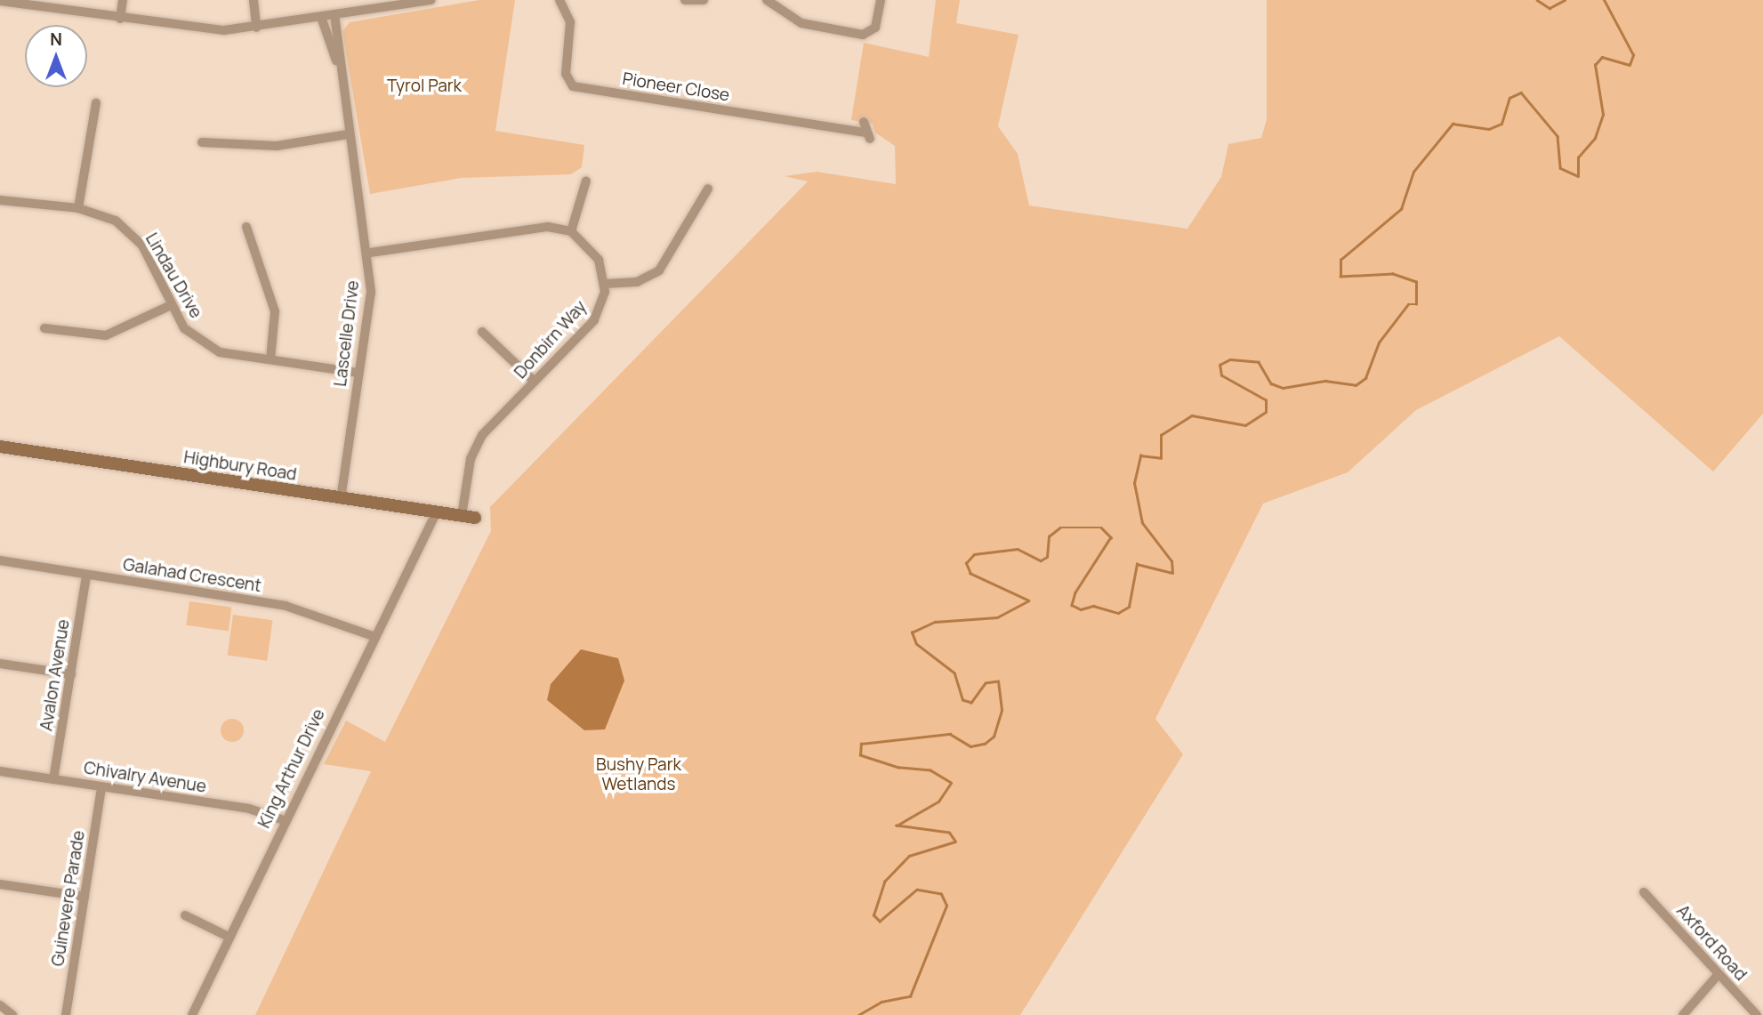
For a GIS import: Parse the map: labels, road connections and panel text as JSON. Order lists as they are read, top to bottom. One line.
{"streets":{"main road":["Highbury Road"],"street":["Pioneer Close","Lindau Drive","Lascelle Drive","Donbirn Way","Galahad Crescent","Avalon Avenue","King Arthur Drive","Chivalry Avenue","Guinevere Parade","Axford Road"]},"crossings":[["Lindau Drive","Lascelle Drive"],["Lascelle Drive","Highbury Road"],["Donbirn Way","Highbury Road"],["Highbury Road","King Arthur Drive"],["Galahad Crescent","Avalon Avenue"],["Galahad Crescent","King Arthur Drive"],["Avalon Avenue","Chivalry Avenue"],["King Arthur Drive","Chivalry Avenue"],["Chivalry Avenue","Guinevere Parade"]],"parks":["Tyrol Park","Bushy Park Wetlands"],"north":"top"}
